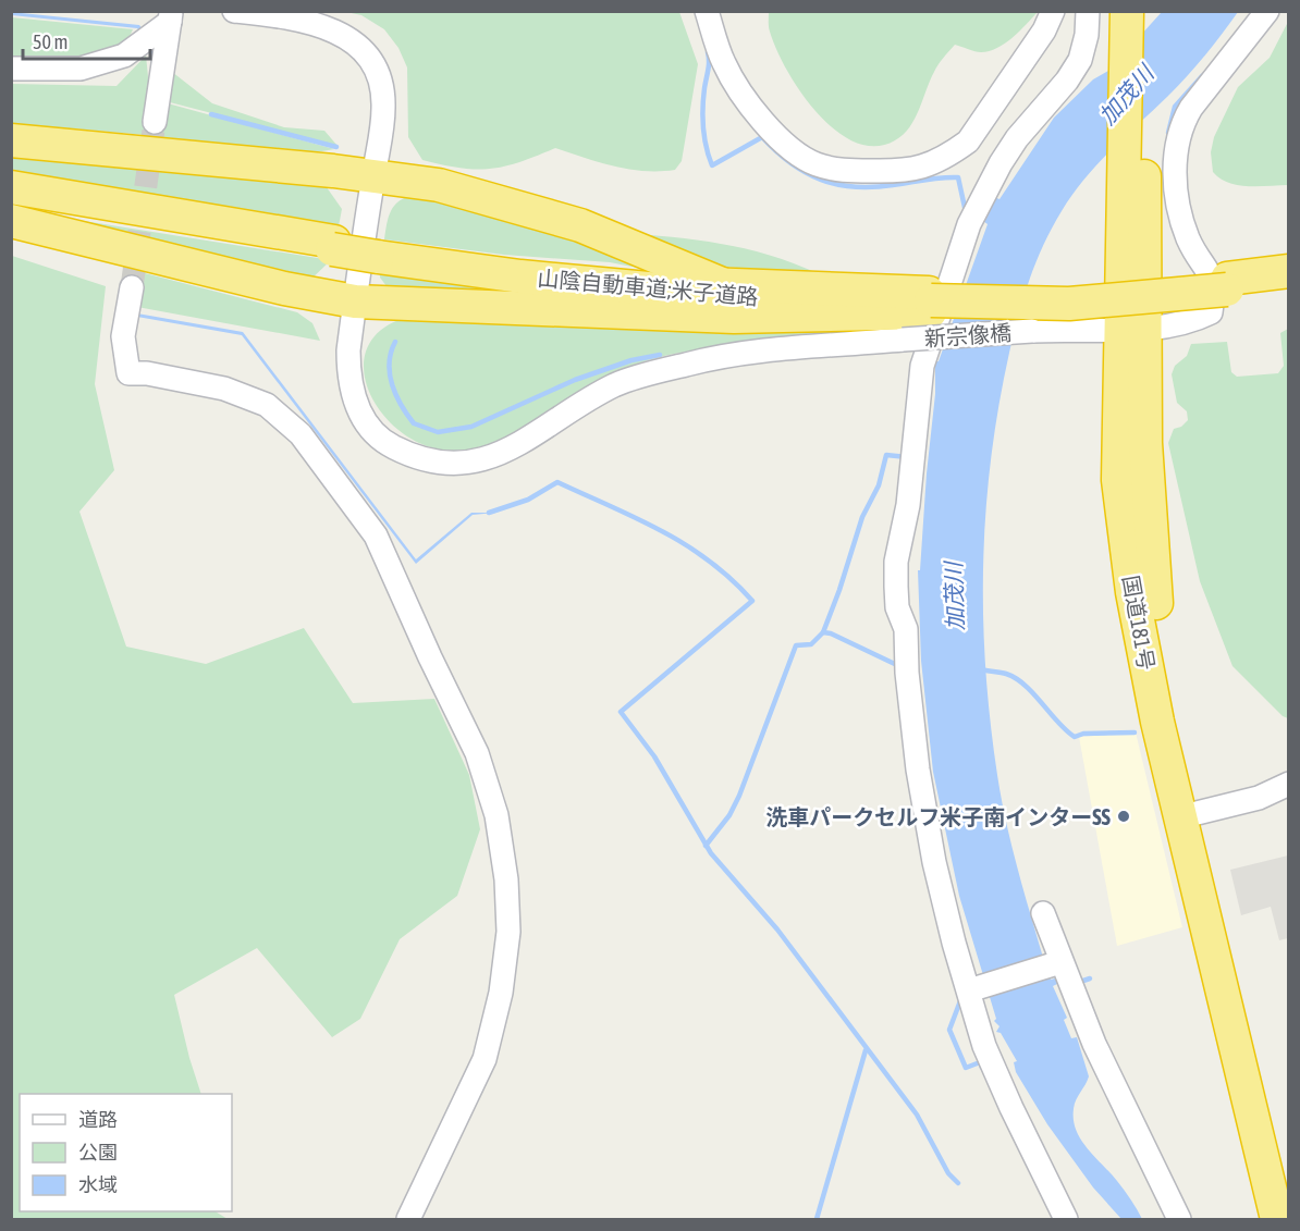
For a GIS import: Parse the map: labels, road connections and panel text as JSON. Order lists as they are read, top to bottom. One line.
{"streets":{"highway":["山陰自動車道;米子道路","国道181号"],"street":["新宗像橋"]},"crossings":[["新宗像橋","国道181号"]],"water":["加茂川"],"places":["洗車パークセルフ米子南インターSS"],"legend":["道路","公園","水域"],"scale_bar":"50 m"}
